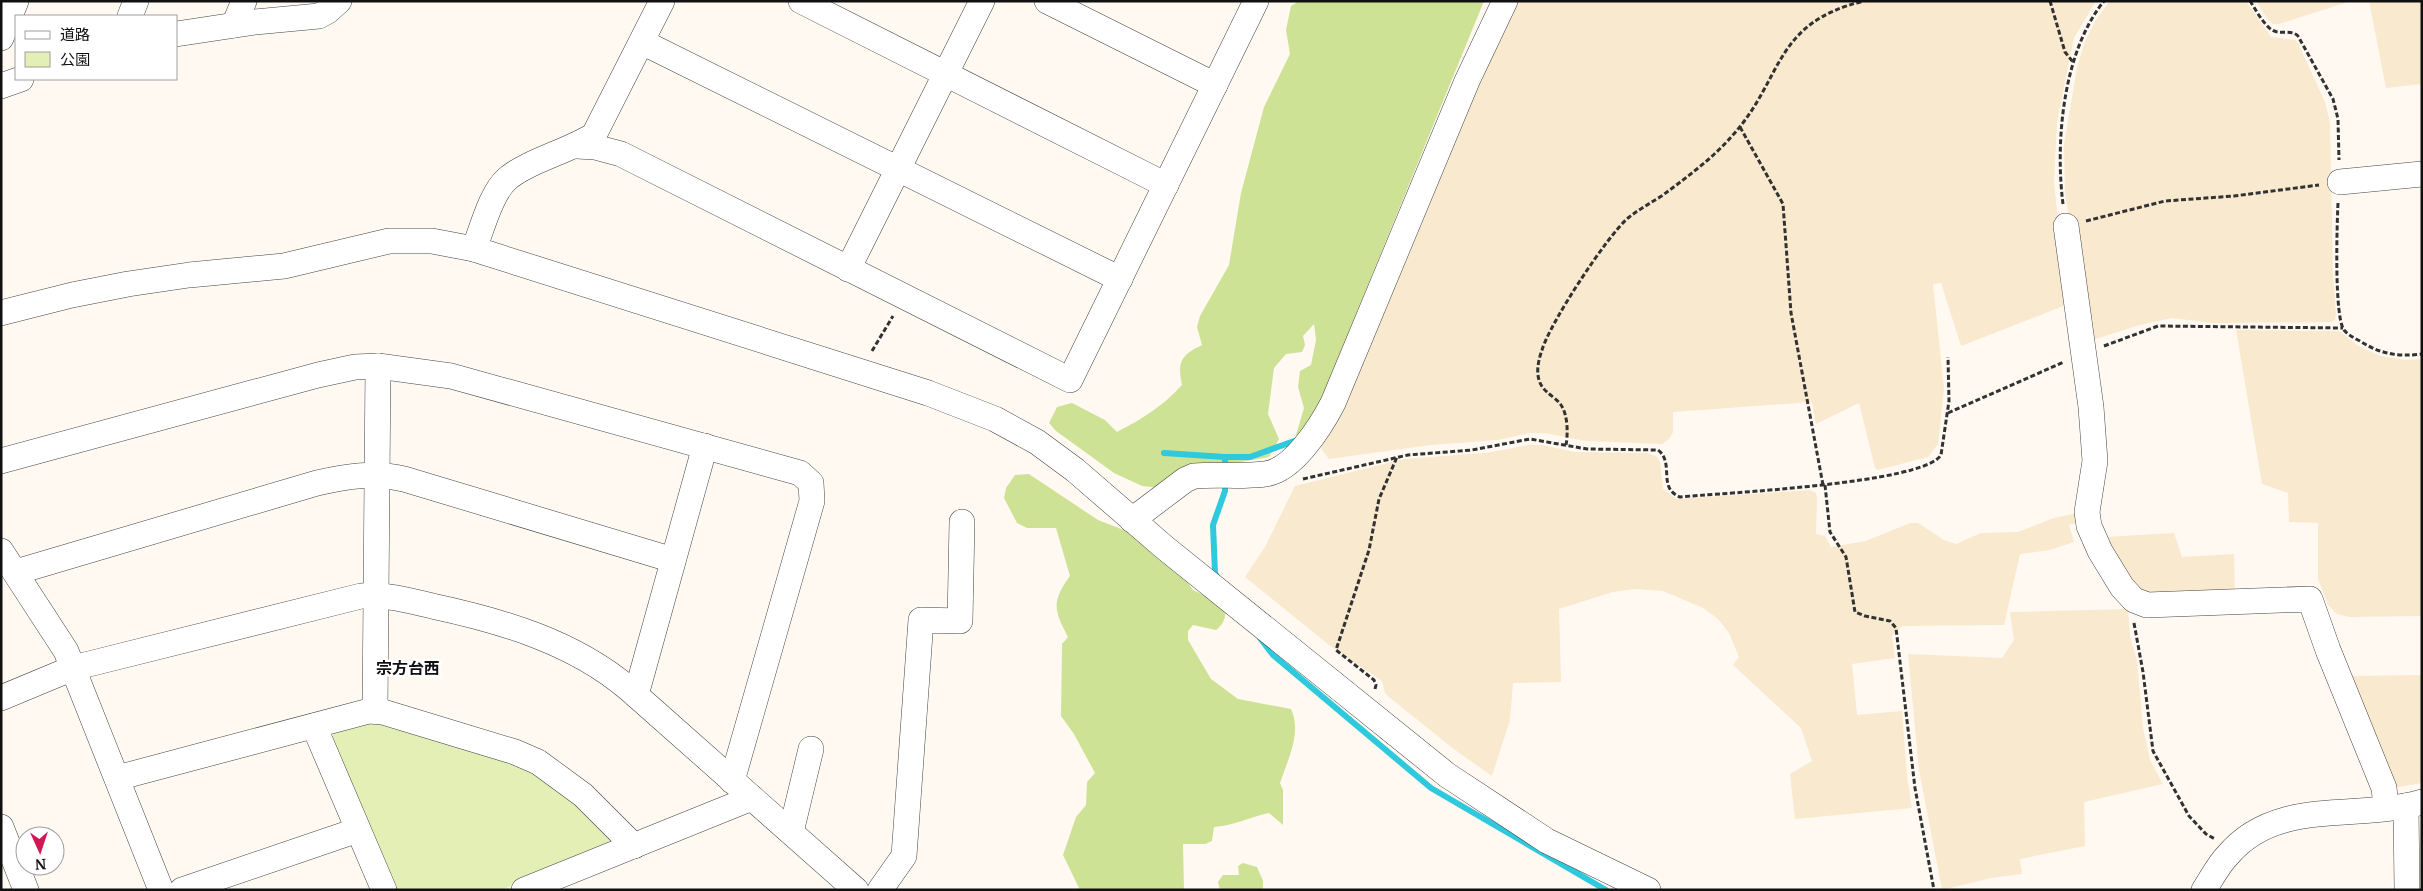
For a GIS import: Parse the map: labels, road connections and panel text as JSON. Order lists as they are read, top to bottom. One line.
{"districts":["宗方台西"],"legend":["道路","公園"],"north":"bottom"}
